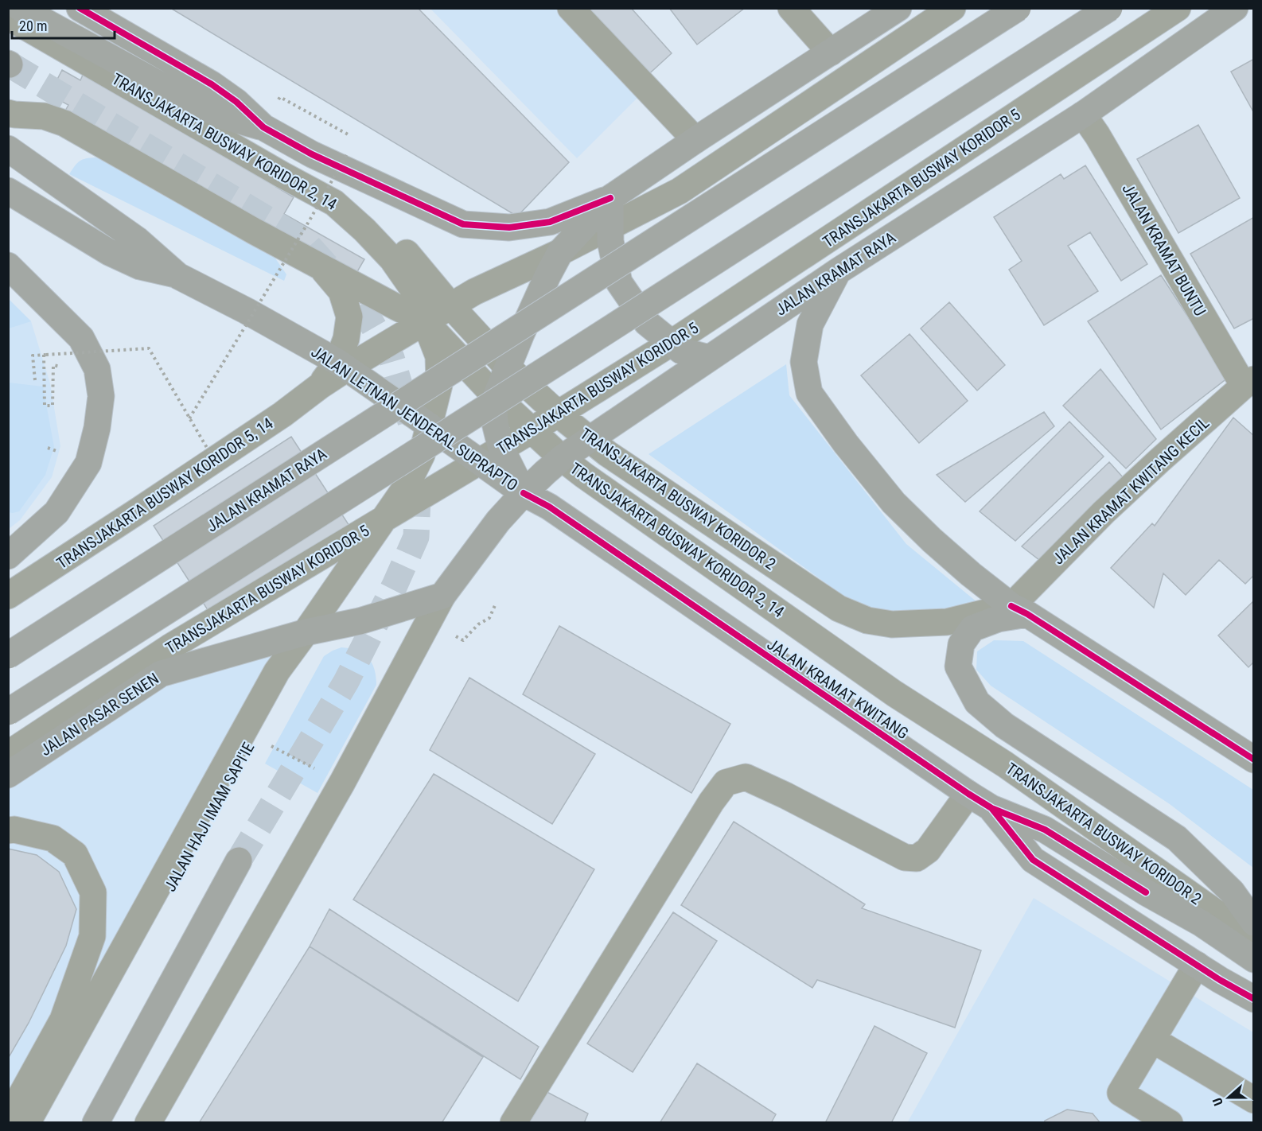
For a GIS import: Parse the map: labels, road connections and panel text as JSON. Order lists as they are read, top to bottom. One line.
{"streets":{"main road":["JALAN KRAMAT RAYA","JALAN LETNAN JENDERAL SUPRAPTO","JALAN KRAMAT KWITANG","JALAN PASAR SENEN"],"street":["TRANSJAKARTA BUSWAY KORIDOR 2, 14","TRANSJAKARTA BUSWAY KORIDOR 5","JALAN KRAMAT BUNTU","JALAN KRAMAT KWITANG KECIL","TRANSJAKARTA BUSWAY KORIDOR 5, 14","TRANSJAKARTA BUSWAY KORIDOR 2","JALAN HAJI IMAM SAPI'IE"]},"crossings":[["TRANSJAKARTA BUSWAY KORIDOR 2, 14","TRANSJAKARTA BUSWAY KORIDOR 5"],["TRANSJAKARTA BUSWAY KORIDOR 2, 14","JALAN KRAMAT RAYA"],["TRANSJAKARTA BUSWAY KORIDOR 2, 14","JALAN LETNAN JENDERAL SUPRAPTO"],["TRANSJAKARTA BUSWAY KORIDOR 2, 14","TRANSJAKARTA BUSWAY KORIDOR 2"],["TRANSJAKARTA BUSWAY KORIDOR 5","JALAN LETNAN JENDERAL SUPRAPTO"],["TRANSJAKARTA BUSWAY KORIDOR 5","TRANSJAKARTA BUSWAY KORIDOR 2"],["JALAN KRAMAT BUNTU","JALAN KRAMAT RAYA"],["JALAN KRAMAT BUNTU","JALAN KRAMAT KWITANG KECIL"],["JALAN KRAMAT RAYA","JALAN LETNAN JENDERAL SUPRAPTO"],["JALAN KRAMAT RAYA","TRANSJAKARTA BUSWAY KORIDOR 2"],["JALAN KRAMAT RAYA","JALAN KRAMAT KWITANG"],["JALAN LETNAN JENDERAL SUPRAPTO","TRANSJAKARTA BUSWAY KORIDOR 5, 14"],["JALAN LETNAN JENDERAL SUPRAPTO","JALAN KRAMAT KWITANG"],["JALAN KRAMAT KWITANG KECIL","TRANSJAKARTA BUSWAY KORIDOR 2"]],"scale_bar":"20 m","north":"left"}
